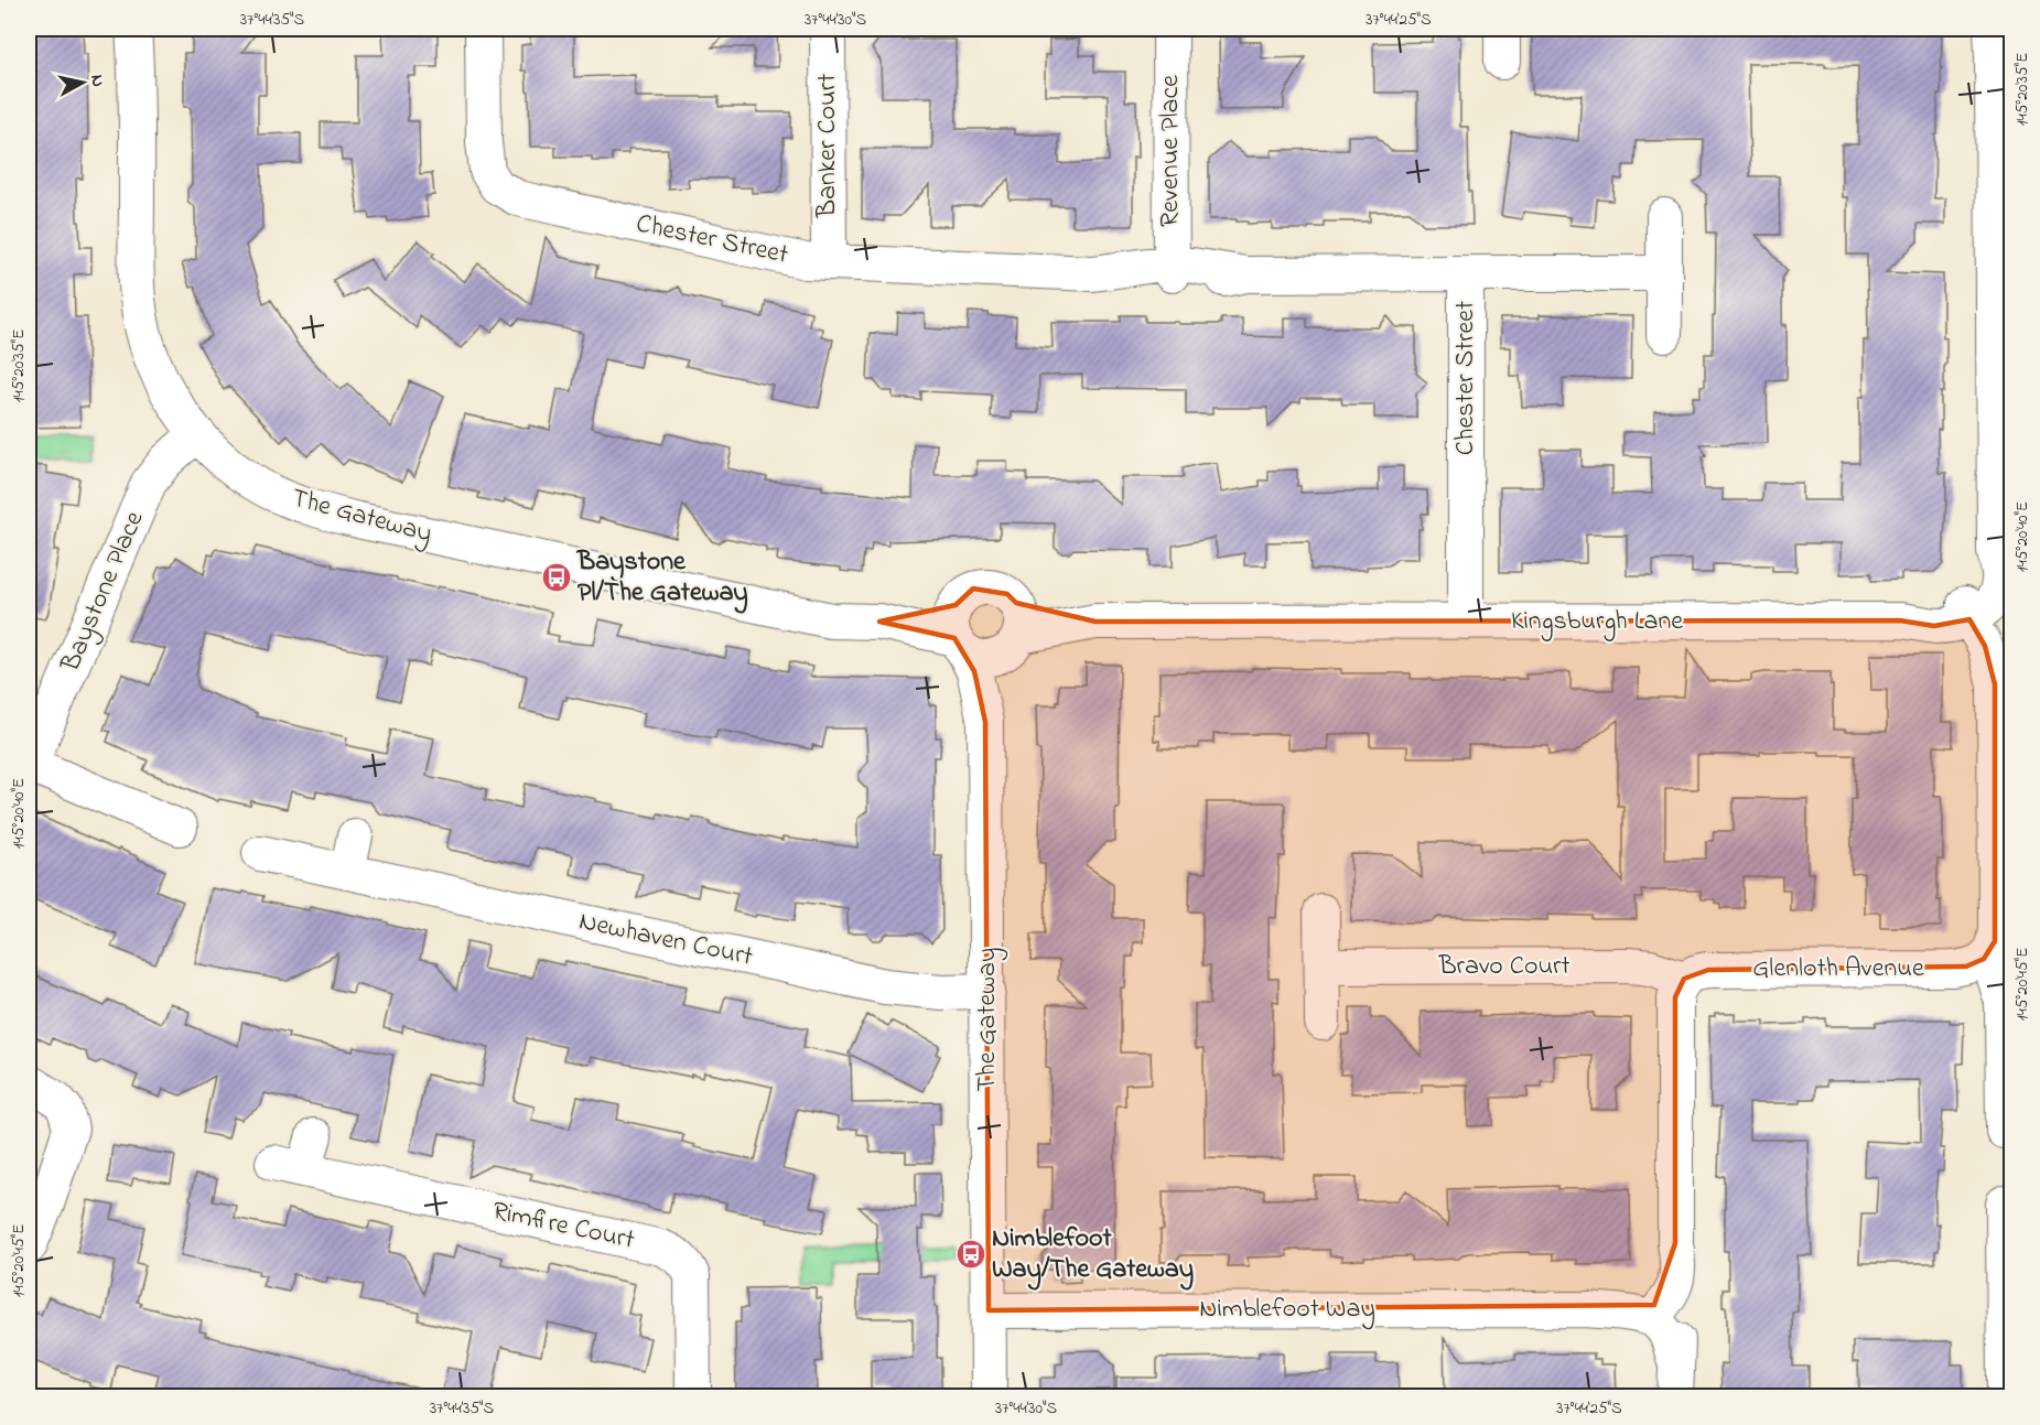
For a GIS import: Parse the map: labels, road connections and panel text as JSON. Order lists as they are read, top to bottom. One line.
{"streets":{"street":["Banker Court","Revenue Place","Chester Street","The Gateway","Baystone Place","Kingsburgh Lane","Newhaven Court","Bravo Court","Glenloth Avenue","Rimfire Court","Nimblefoot Way"]},"crossings":[["Banker Court","Chester Street"],["Revenue Place","Chester Street"],["Chester Street","Kingsburgh Lane"],["The Gateway","Baystone Place"],["The Gateway","Kingsburgh Lane"],["The Gateway","Newhaven Court"],["The Gateway","Nimblefoot Way"],["Bravo Court","Glenloth Avenue"]],"places":{"bus stop":["Baystone Pl/The Gateway","Nimblefoot Way/The Gateway"]},"north":"right","coordinates":["37°44'35\"S","37°44'30\"S","37°44'25\"S","145°20'35\"E","145°20'40\"E","145°20'45\"E"]}
